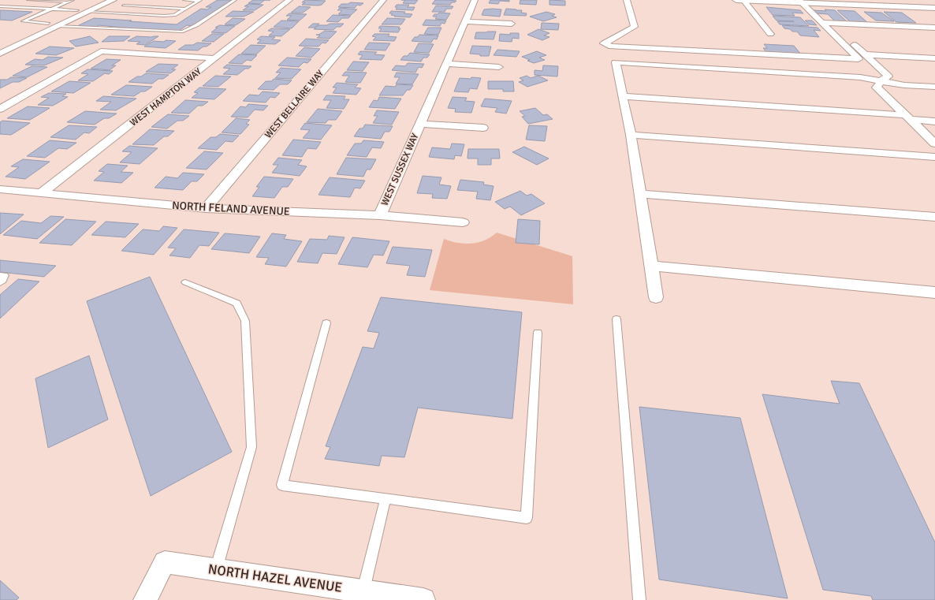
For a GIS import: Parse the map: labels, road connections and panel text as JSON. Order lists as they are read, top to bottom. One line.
{"streets":{"street":["WEST HAMPTON WAY","WEST BELLAIRE WAY","WEST SUSSEX WAY","NORTH FELAND AVENUE","NORTH HAZEL AVENUE"]},"crossings":[["WEST HAMPTON WAY","NORTH FELAND AVENUE"],["WEST BELLAIRE WAY","NORTH FELAND AVENUE"],["WEST SUSSEX WAY","NORTH FELAND AVENUE"]]}
